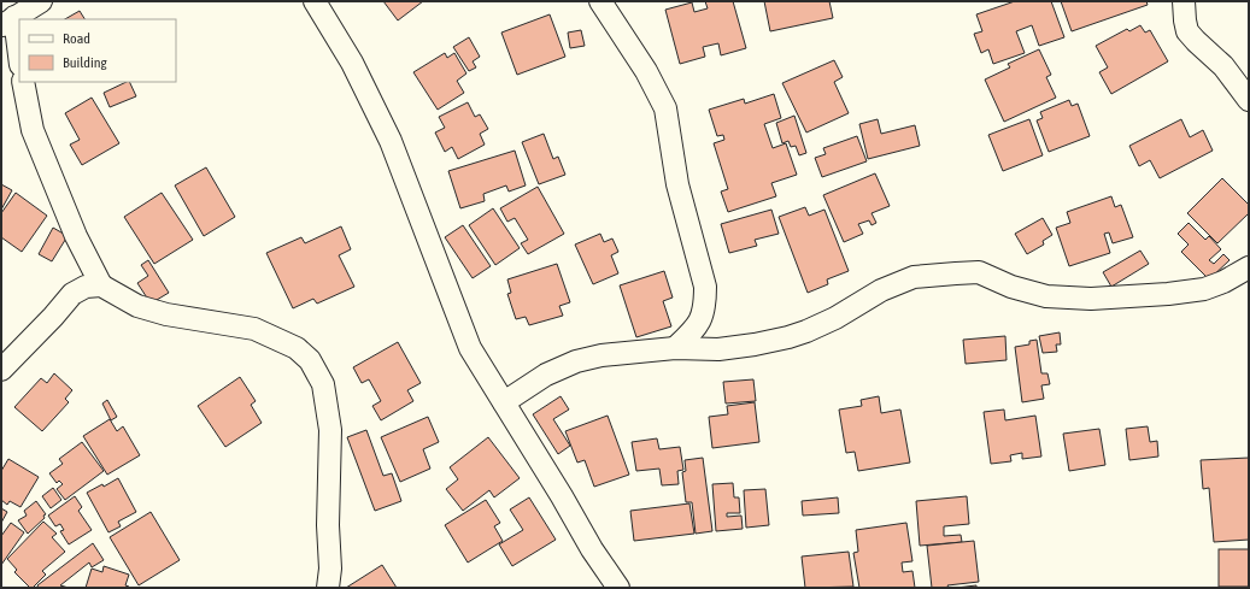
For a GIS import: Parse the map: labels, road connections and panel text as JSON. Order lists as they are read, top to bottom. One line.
{"legend":["Road","Building"]}
